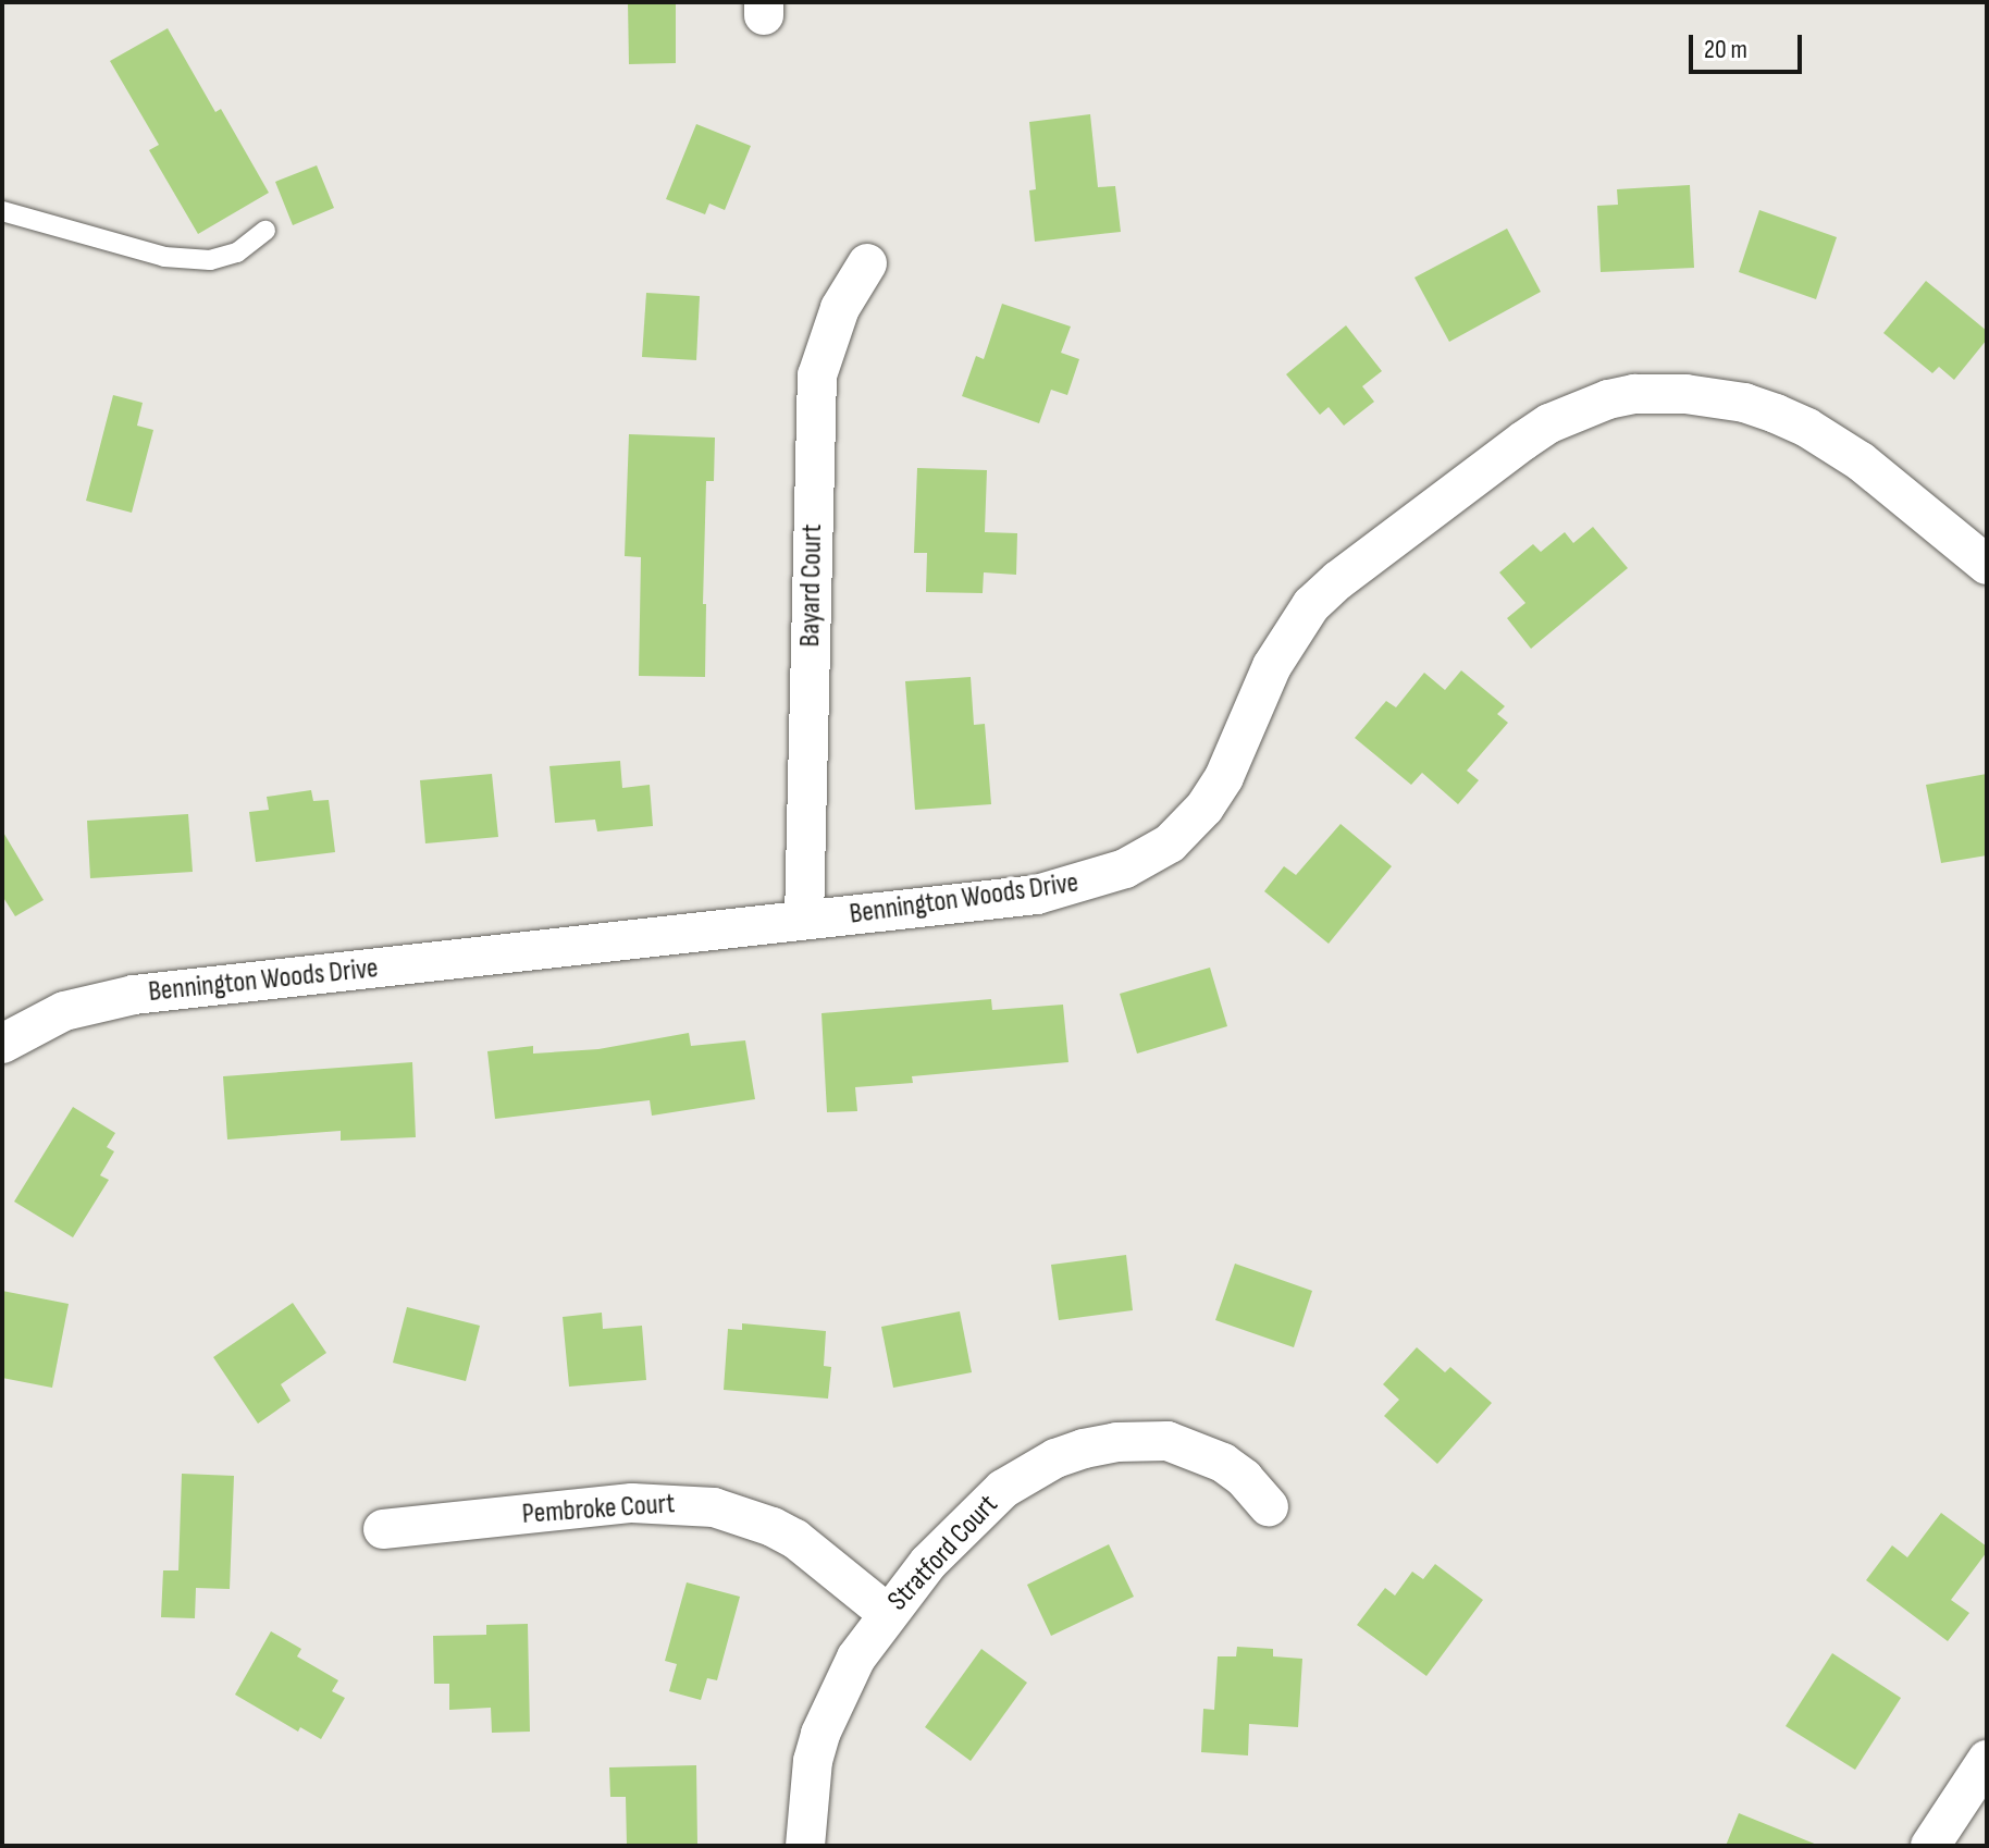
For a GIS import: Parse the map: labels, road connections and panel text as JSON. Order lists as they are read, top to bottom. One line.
{"streets":{"street":["Bayard Court","Bennington Woods Drive","Pembroke Court","Stratford Court"]},"crossings":[["Bayard Court","Bennington Woods Drive"],["Pembroke Court","Stratford Court"]],"scale_bar":"20 m"}
